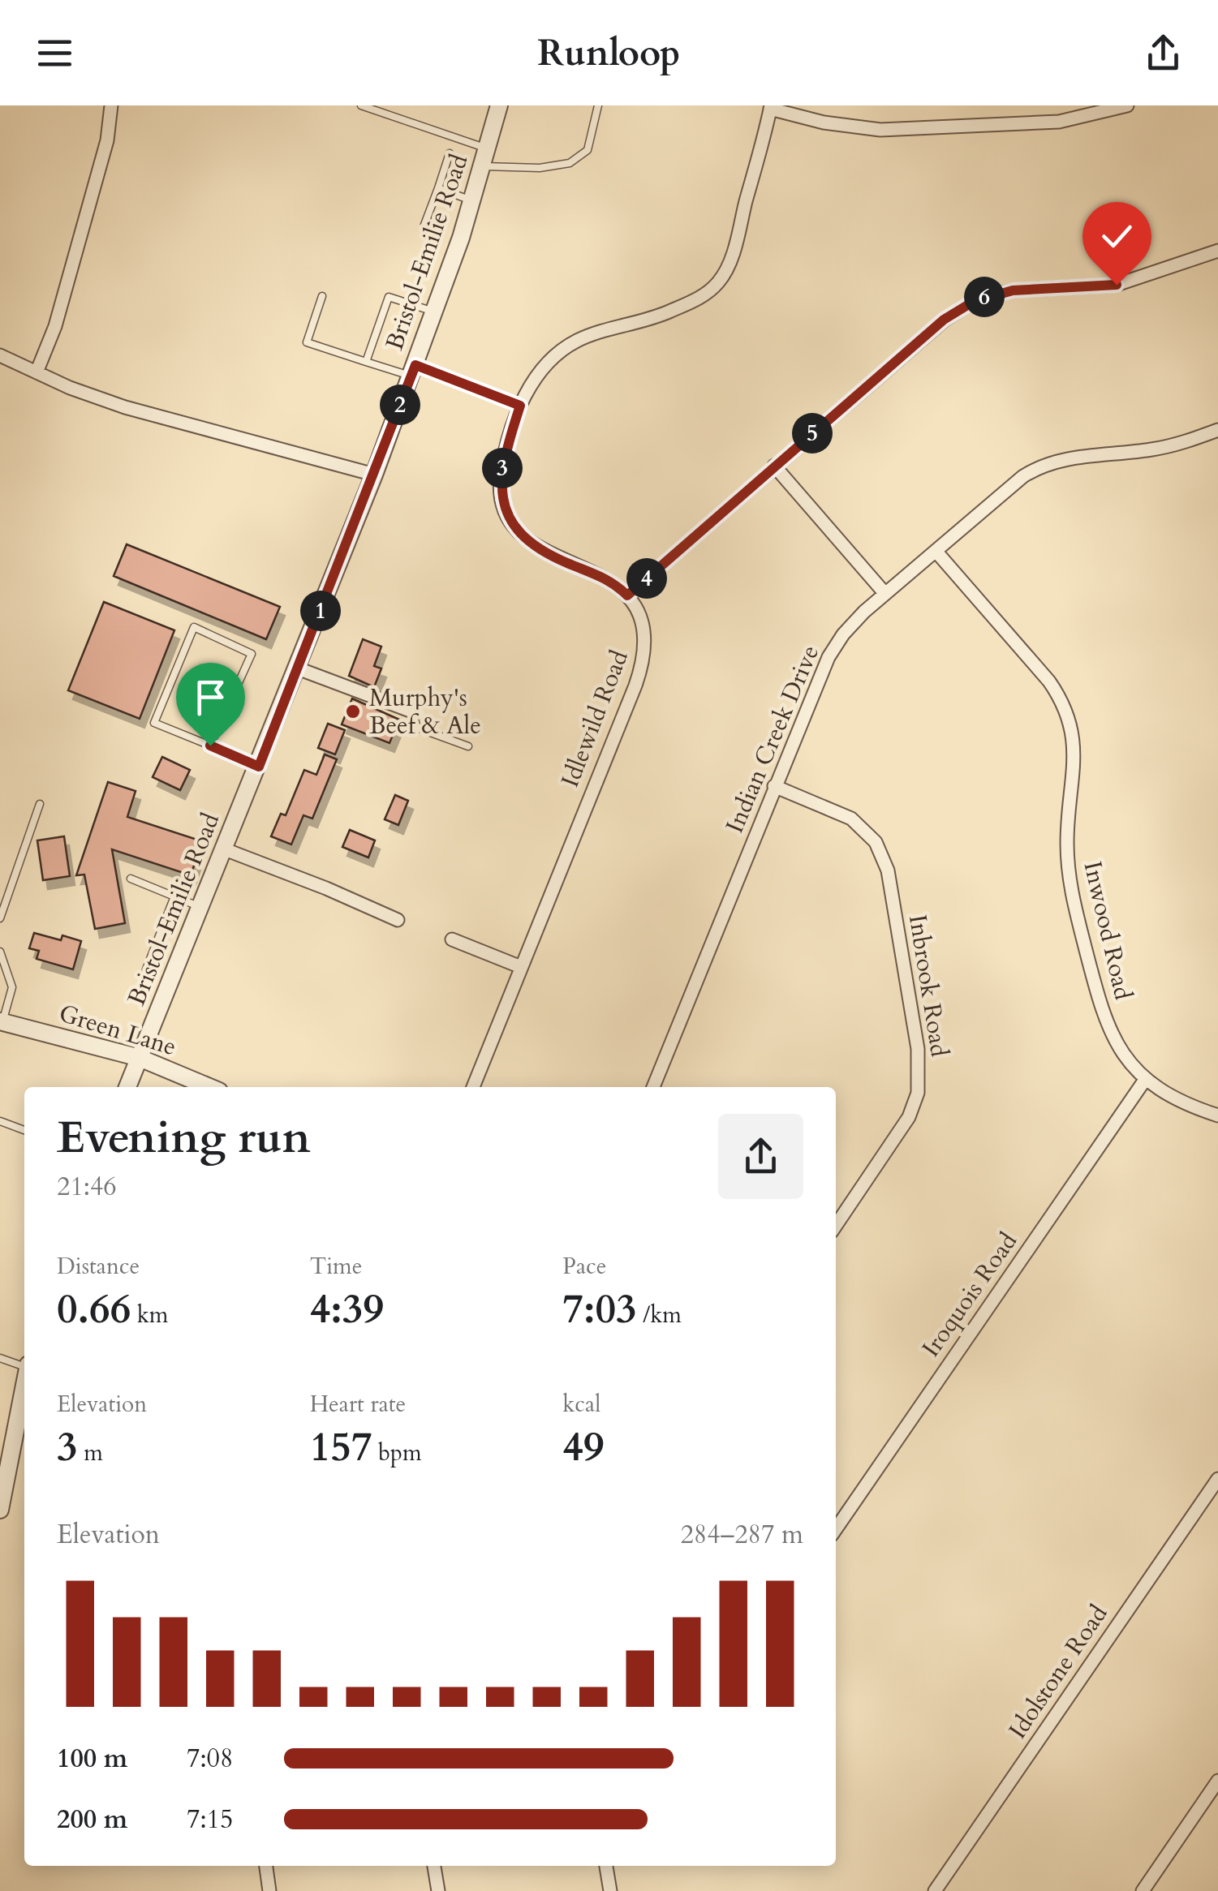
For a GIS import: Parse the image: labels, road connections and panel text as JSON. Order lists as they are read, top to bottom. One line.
{"streets":{"street":["Bristol-Emilie Road","Idlewild Road","Indian Creek Drive","Inwood Road","Inbrook Road","Green Lane","Iroquois Road","Idolstone Road"]},"crossings":[["Bristol-Emilie Road","Green Lane"],["Indian Creek Drive","Inwood Road"],["Indian Creek Drive","Inbrook Road"],["Inwood Road","Iroquois Road"]],"places":["Murphy's Beef & Ale"],"page":{"header":"Runloop","pins":["6","2","5","3","4","1"],"heading":["Evening run","21:46"],"stats":[["Distance","0.66 km"],["Time","4:39"],["Pace","7:03 /km"],["Elevation","3 m"],["Heart rate","157 bpm"],["kcal","49"]],"chart":["Elevation","284–287 m"],"list":[{"name":"100 m","note":"7:08"},{"name":"200 m","note":"7:15"}]}}
